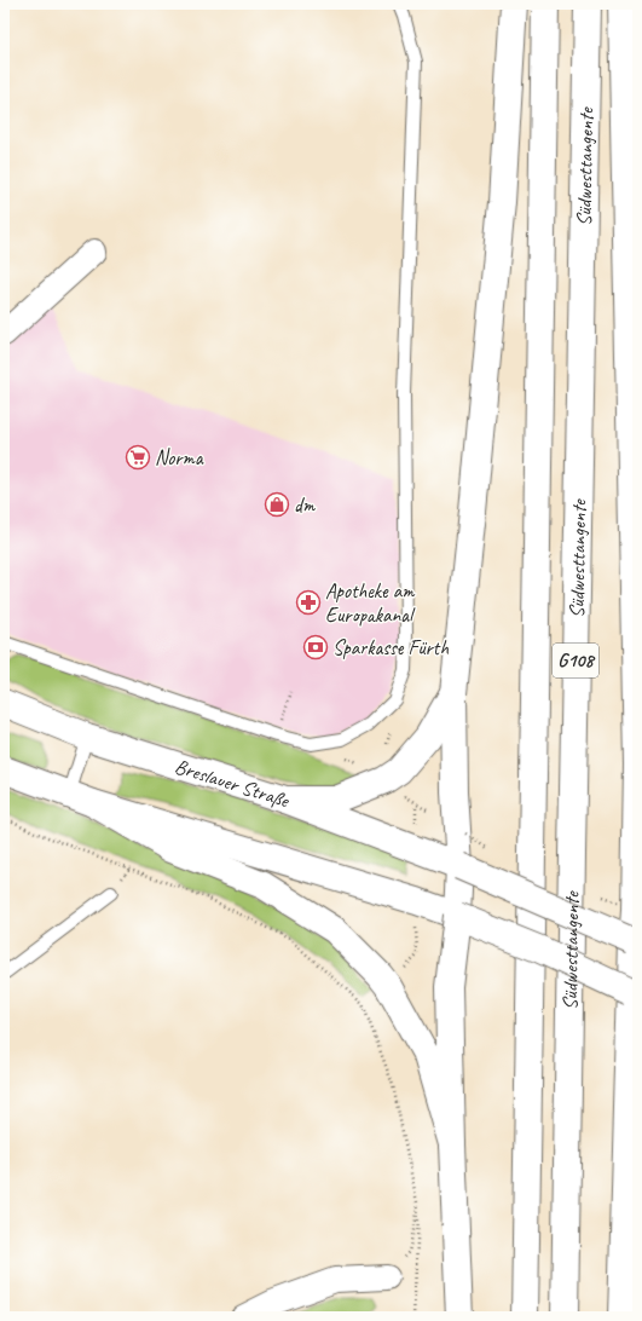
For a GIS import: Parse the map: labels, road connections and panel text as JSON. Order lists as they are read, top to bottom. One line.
{"streets":{"main road":["Südwesttangente","G108","Breslauer Straße"]},"places":{"supermarket":["Norma"],"shop":["dm"],"pharmacy":["Apotheke am Europakanal"],"bank":["Sparkasse Fürth"]}}
